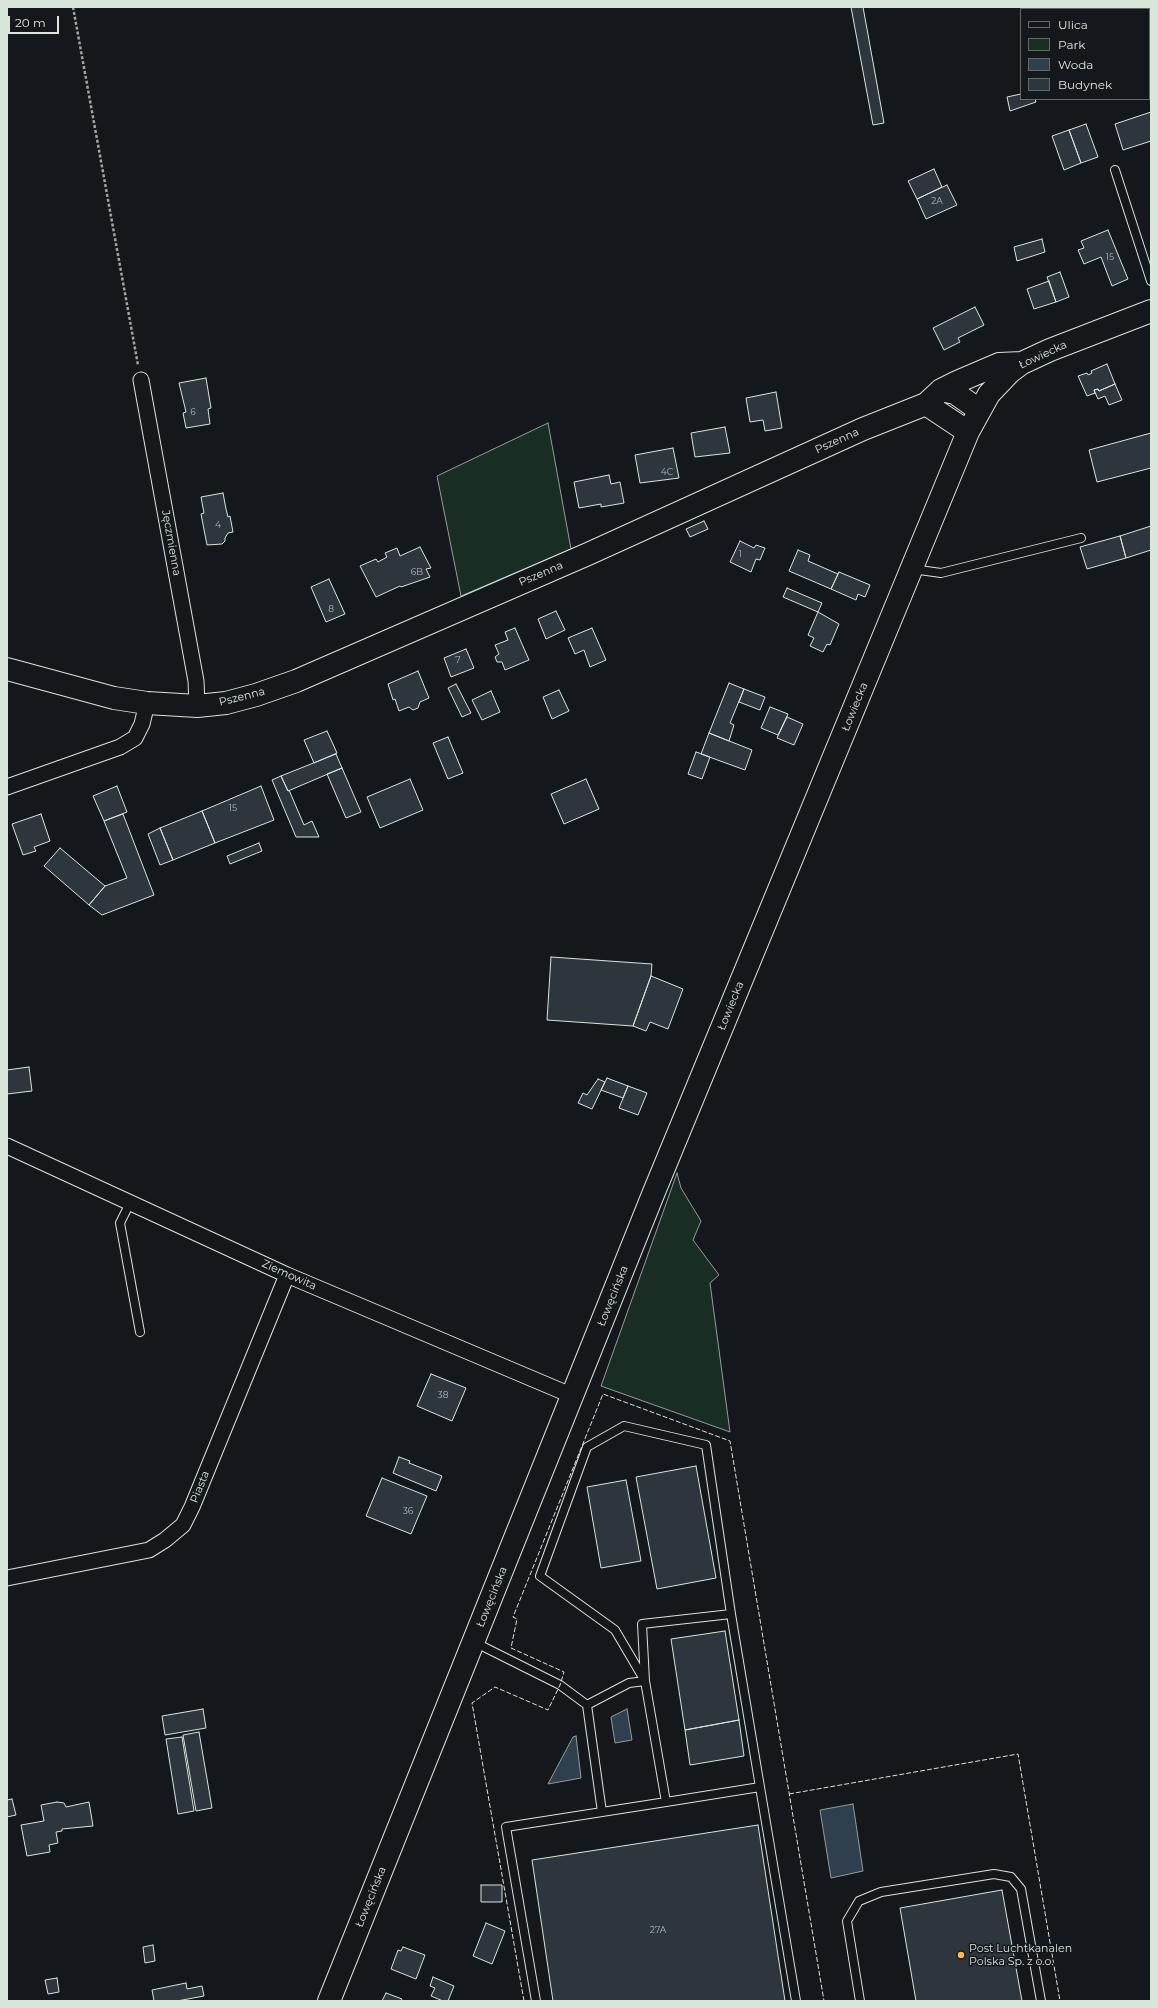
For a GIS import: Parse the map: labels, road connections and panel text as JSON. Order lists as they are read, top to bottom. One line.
{"streets":{"street":["Łowiecka","Pszenna","Jęczmienna","Ziemowita","Łowęcińska","Piasta"]},"crossings":[["Łowiecka","Pszenna"],["Łowiecka","Łowęcińska"],["Pszenna","Jęczmienna"],["Ziemowita","Łowęcińska"],["Ziemowita","Piasta"]],"places":["Post Luchtkanalen Polska Sp. z o.o."],"house_numbers":["2A","15","6","4C","4","1","6B","8","7","15","38","36","27A"],"legend":["Ulica","Park","Woda","Budynek"],"scale_bar":"20 m"}
